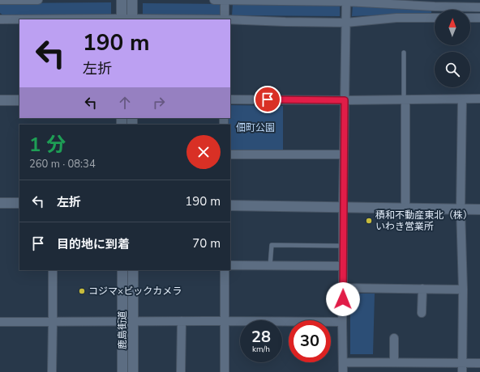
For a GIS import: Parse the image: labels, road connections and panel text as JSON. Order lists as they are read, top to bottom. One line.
{"streets":{"street":["鹿島街道"]},"parks":["佃町公園"],"places":["積和不動産東北（株） いわき営業所","コジマ×ビックカメラ"],"north":"top","page":{"turn":["190 m","左折"],"heading":["1 分","260 m · 08:34"],"list":[{"name":"左折","value":"190 m"},{"name":"目的地に到着","value":"70 m"}],"speed":"28 km/h","limit":"30"}}
